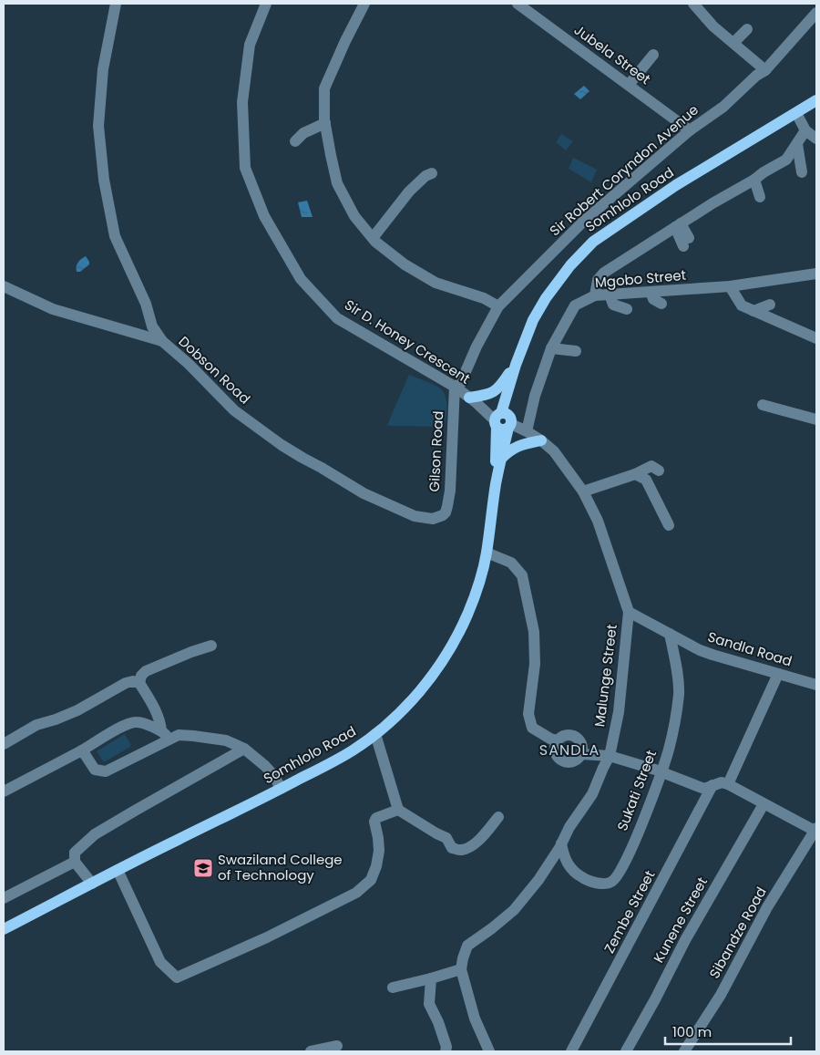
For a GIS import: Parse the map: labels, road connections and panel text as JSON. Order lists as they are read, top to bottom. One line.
{"streets":{"main road":["Somhlolo Road"],"street":["Jubela Street","Sir Robert Coryndon Avenue","Mgobo Street","Sir D. Honey Crescent","Dobson Road","Gilson Road","Sandla Road","Malunge Street","Sukati Street","Zembe Street","Kunene Street","Sibandze Road"]},"crossings":[["Jubela Street","Sir Robert Coryndon Avenue"],["Sir Robert Coryndon Avenue","Sir D. Honey Crescent"],["Sir Robert Coryndon Avenue","Gilson Road"],["Somhlolo Road","Sir D. Honey Crescent"],["Somhlolo Road","Malunge Street"],["Mgobo Street","Malunge Street"],["Sir D. Honey Crescent","Gilson Road"],["Sir D. Honey Crescent","Malunge Street"],["Dobson Road","Gilson Road"],["Sandla Road","Malunge Street"],["Sandla Road","Sukati Street"],["Malunge Street","Sukati Street"]],"districts":["SANDLA"],"places":{"school or university":["Swaziland College of Technology"]},"scale_bar":"100 m"}
